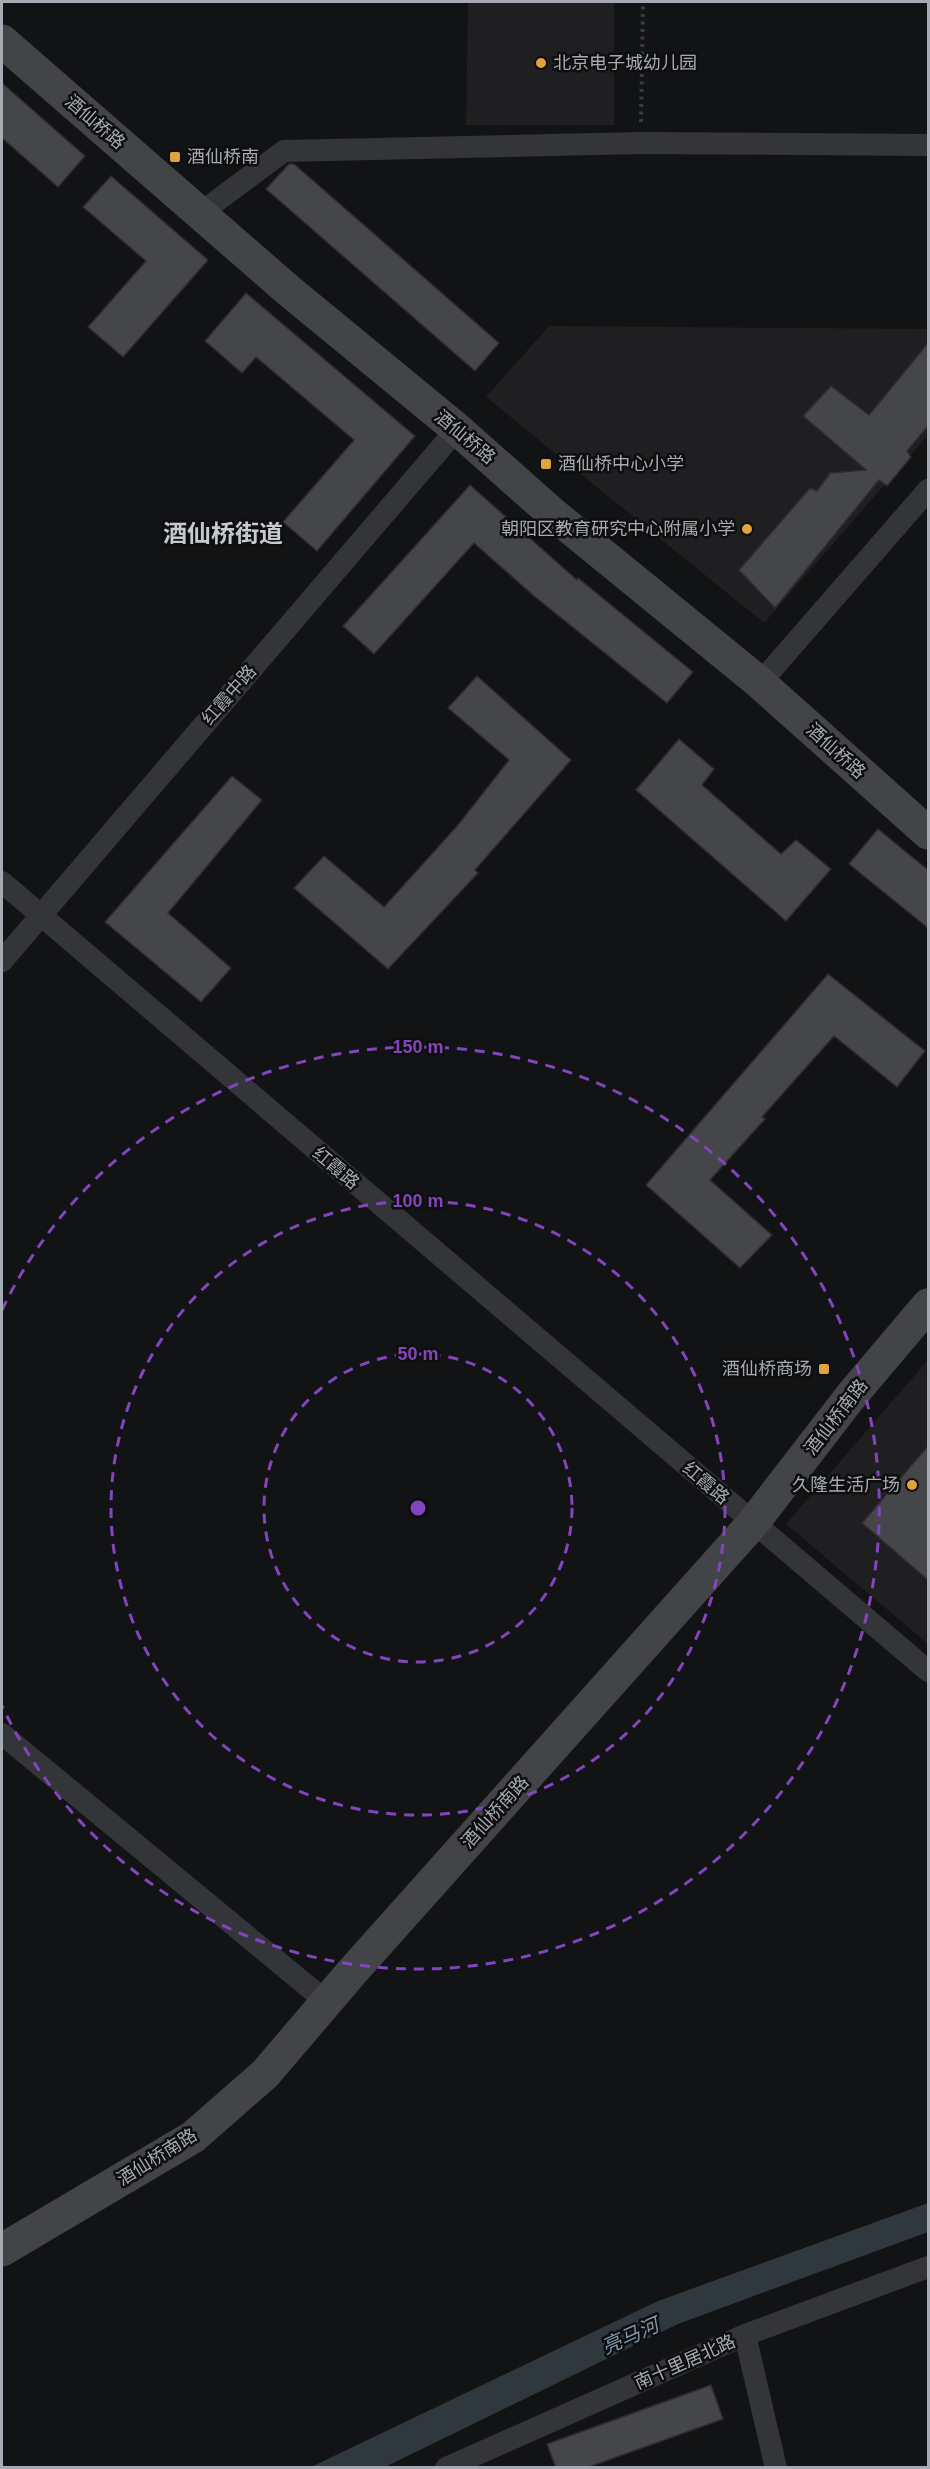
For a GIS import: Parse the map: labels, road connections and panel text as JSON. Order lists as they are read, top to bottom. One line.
{"streets":{"street":["酒仙桥路","红霞中路","红霞路","酒仙桥南路","南十里居北路"]},"crossings":[["酒仙桥路","红霞中路"],["红霞中路","红霞路"],["红霞路","酒仙桥南路"]],"districts":["酒仙桥街道"],"water":["亮马河"],"places":{"other":["北京电子城幼儿园","朝阳区教育研究中心附属小学","久隆生活广场"],"transit":["酒仙桥南","酒仙桥中心小学","酒仙桥商场"]},"rings":["150 m","100 m","50 m"]}
